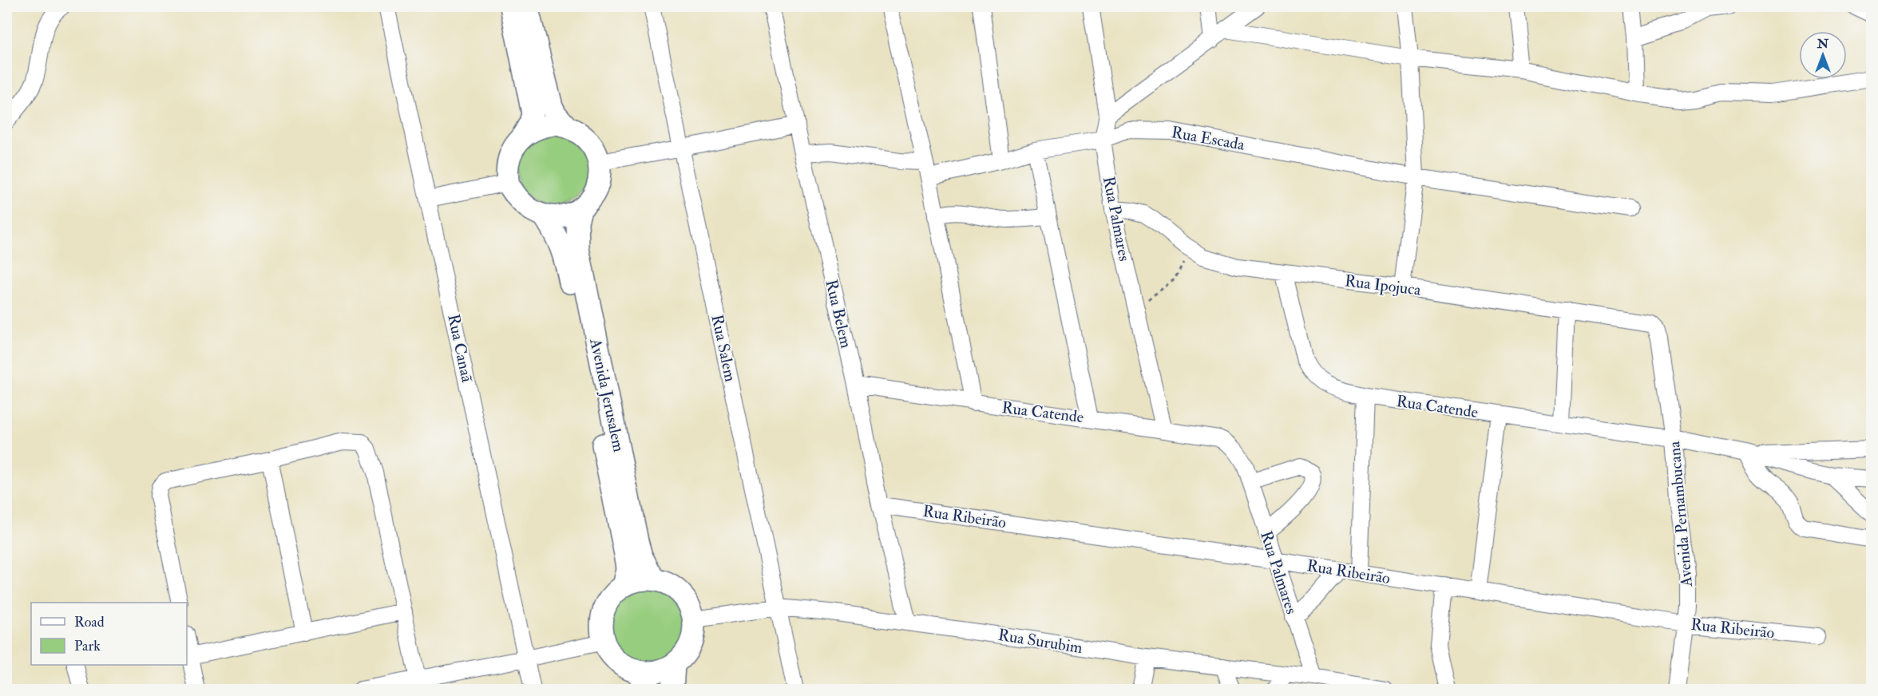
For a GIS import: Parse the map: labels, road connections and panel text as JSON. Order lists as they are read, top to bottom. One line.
{"streets":{"street":["Rua Escada","Rua Palmares","Rua Ipojuca","Rua Belem","Rua Canaã","Rua Salem","Avenida Jerusalem","Rua Catende","Avenida Pernambucana","Rua Ribeirão","Rua Surubim"]},"crossings":[["Rua Escada","Rua Palmares"],["Rua Palmares","Rua Ipojuca"],["Rua Palmares","Rua Catende"],["Rua Palmares","Rua Ribeirão"],["Rua Palmares","Rua Surubim"],["Rua Ipojuca","Rua Catende"],["Rua Ipojuca","Avenida Pernambucana"],["Rua Belem","Rua Catende"],["Rua Belem","Rua Ribeirão"],["Rua Belem","Rua Surubim"],["Rua Salem","Rua Surubim"],["Avenida Jerusalem","Rua Surubim"],["Rua Catende","Avenida Pernambucana"],["Avenida Pernambucana","Rua Ribeirão"]],"legend":["Road","Park"],"north":"top"}
